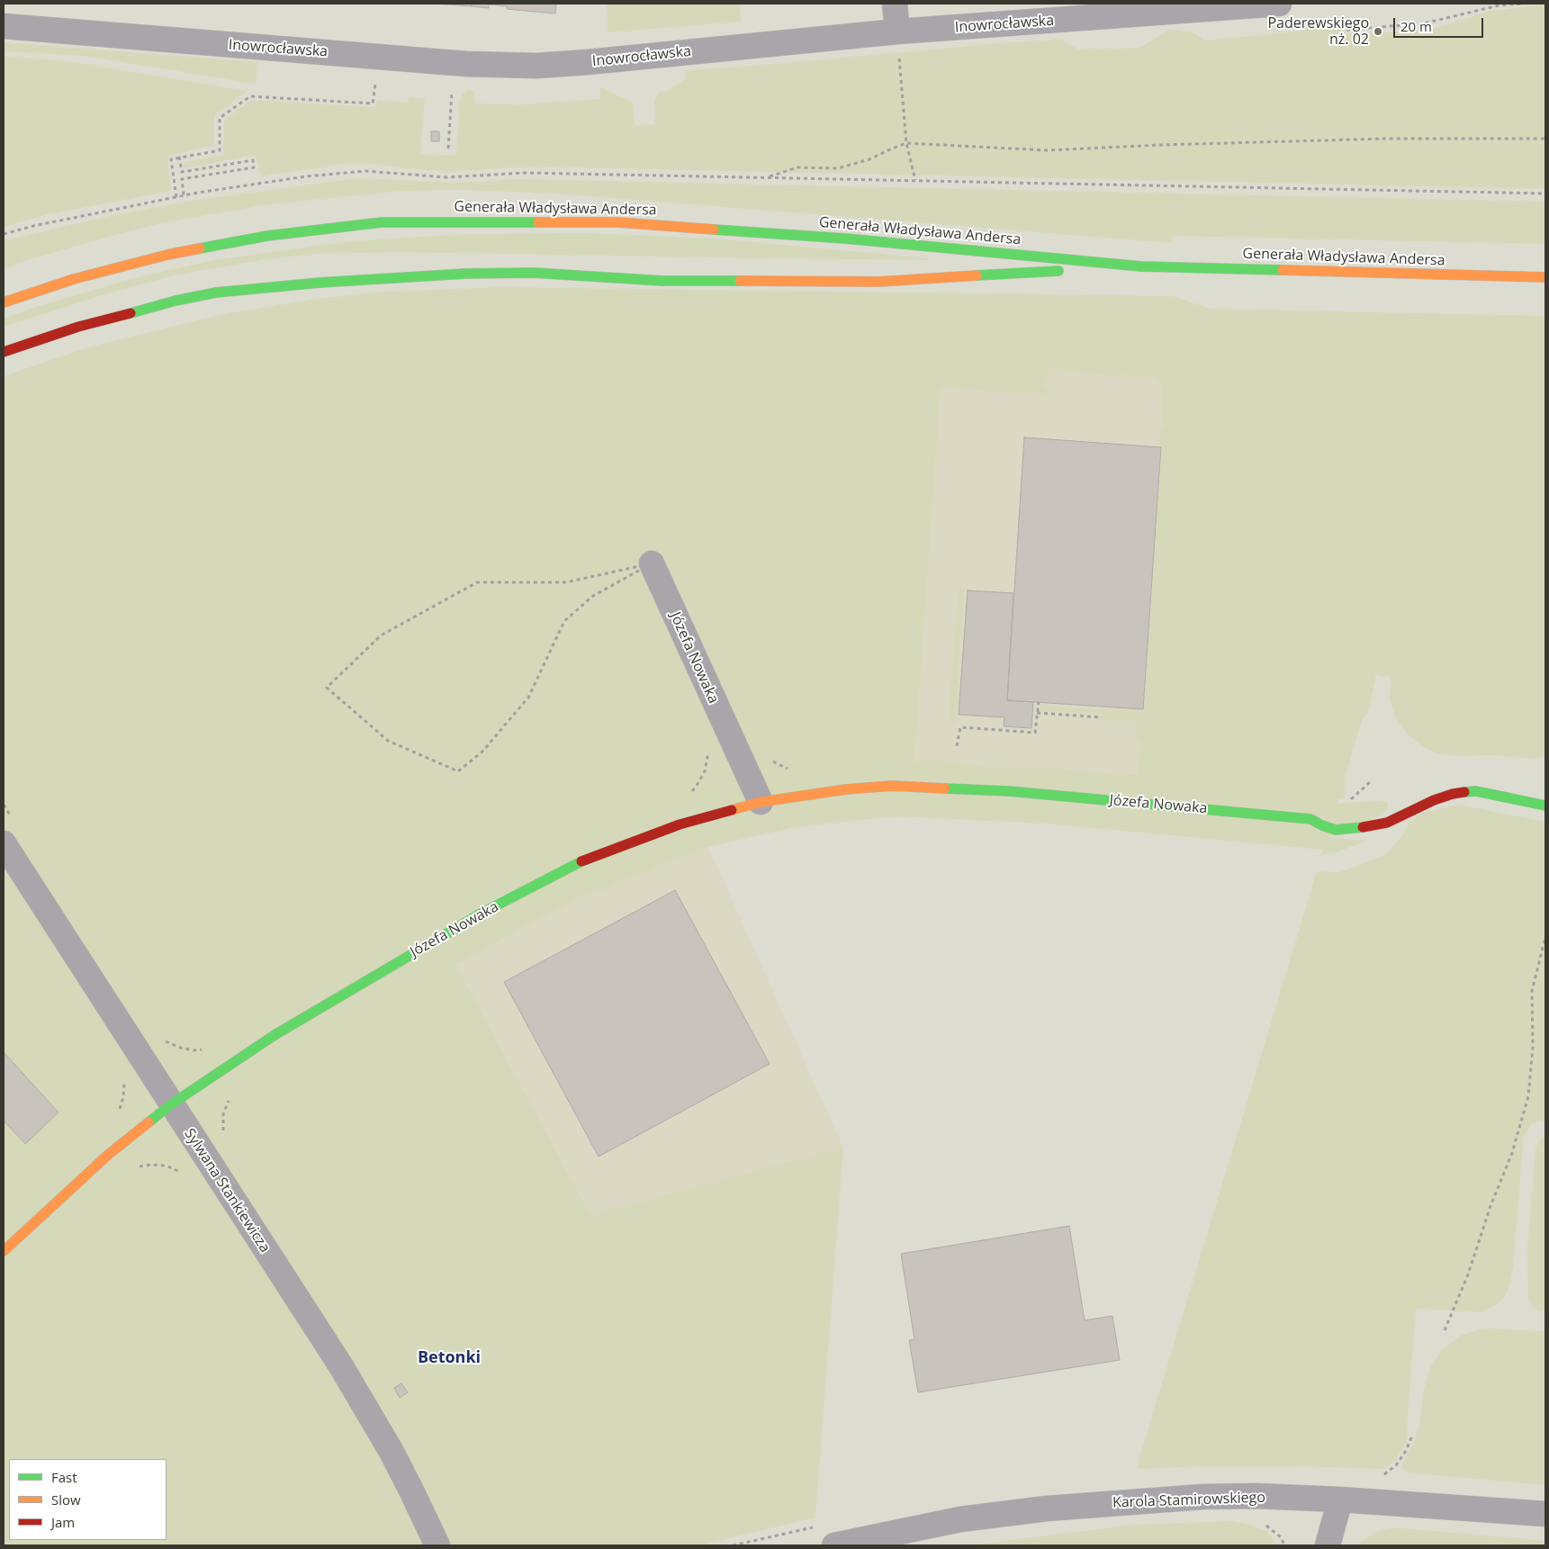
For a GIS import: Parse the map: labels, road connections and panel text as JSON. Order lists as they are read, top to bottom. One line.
{"streets":{"main road":["Generała Władysława Andersa","Józefa Nowaka"],"street":["Inowrocławska","Sylwana Stankiewicza","Karola Stamirowskiego"]},"crossings":[["Józefa Nowaka","Sylwana Stankiewicza"]],"districts":["Betonki"],"places":["Paderewskiego nż. 02"],"legend":["Fast","Slow","Jam"],"scale_bar":"20 m"}
